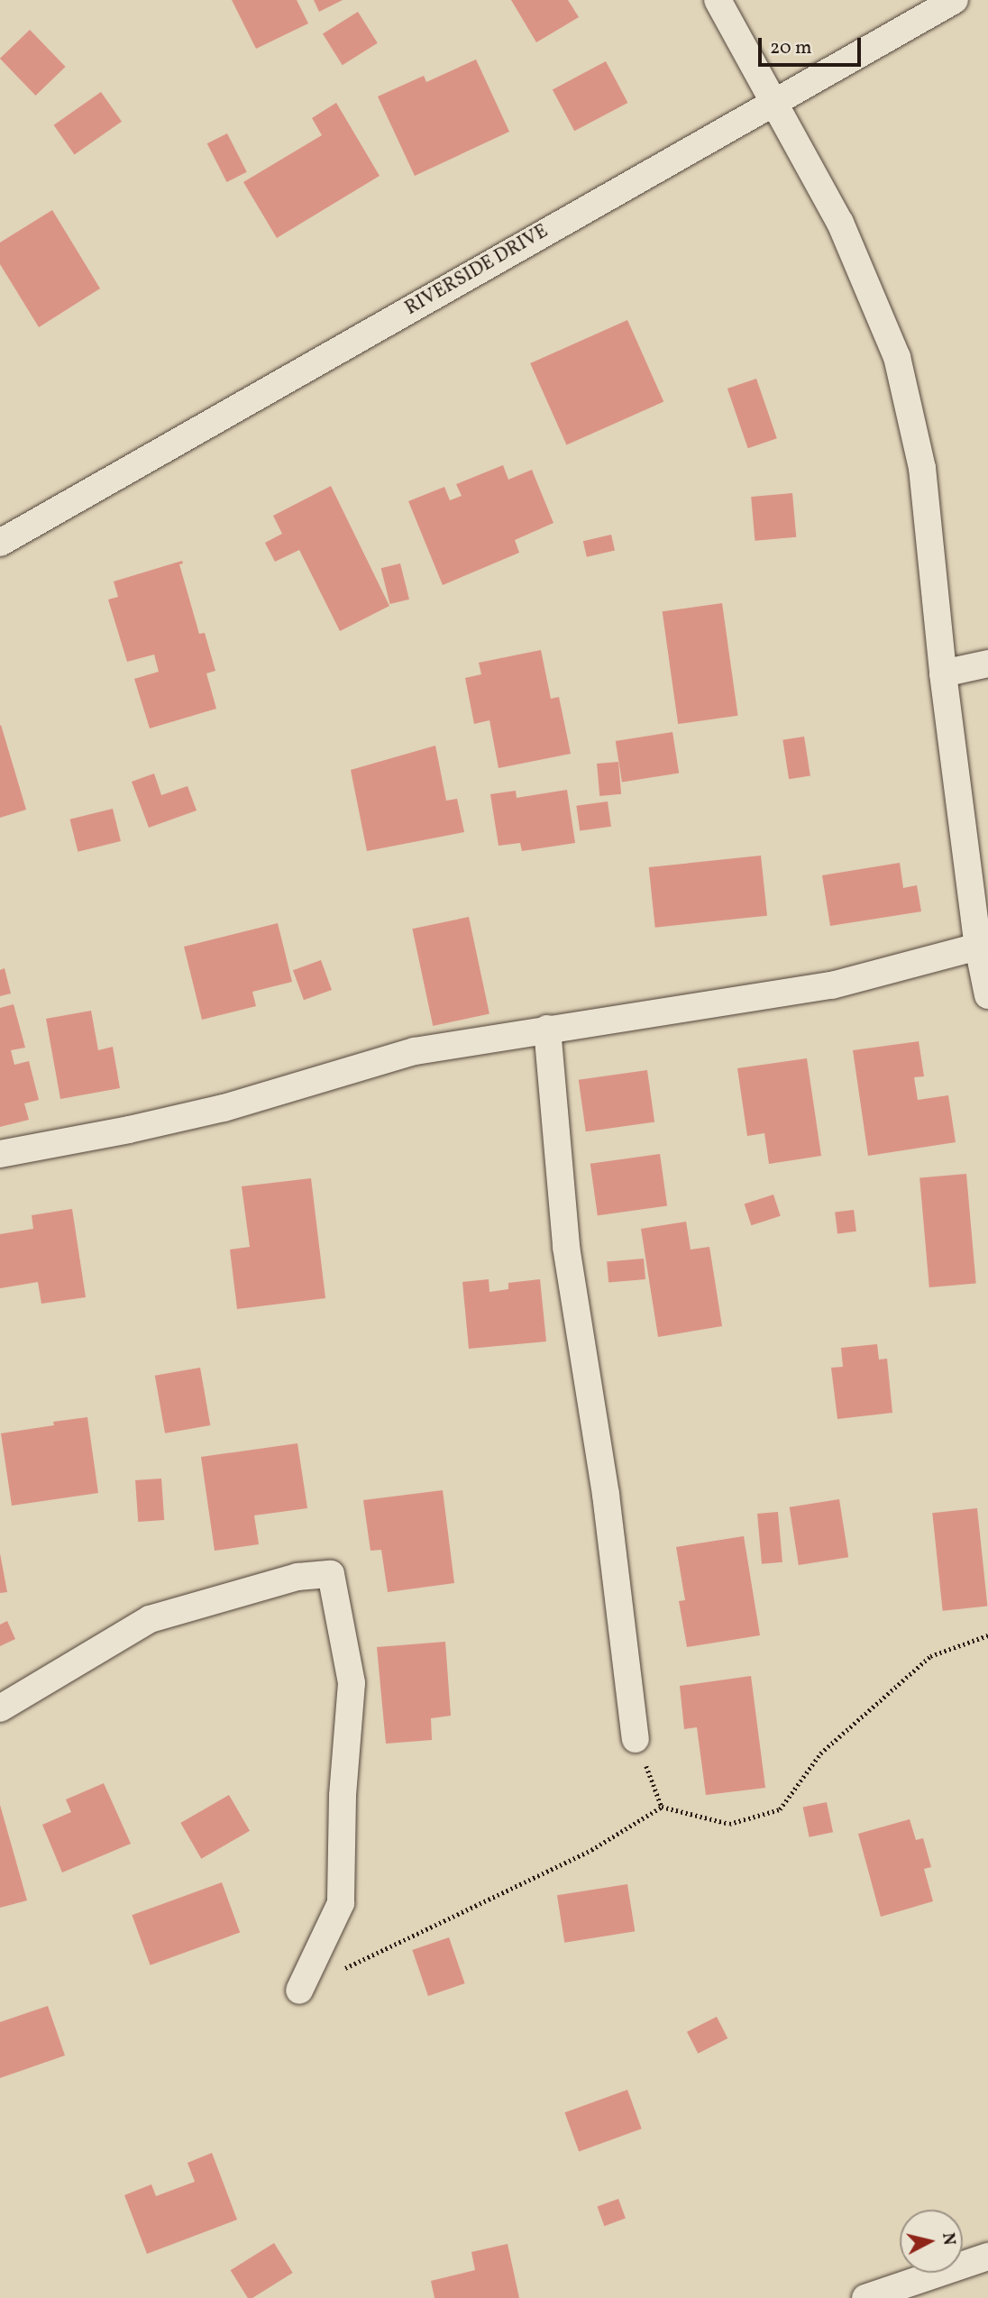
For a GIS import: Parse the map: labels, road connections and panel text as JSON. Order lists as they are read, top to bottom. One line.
{"streets":{"street":["RIVERSIDE DRIVE"]},"scale_bar":"20 m","north":"right"}
